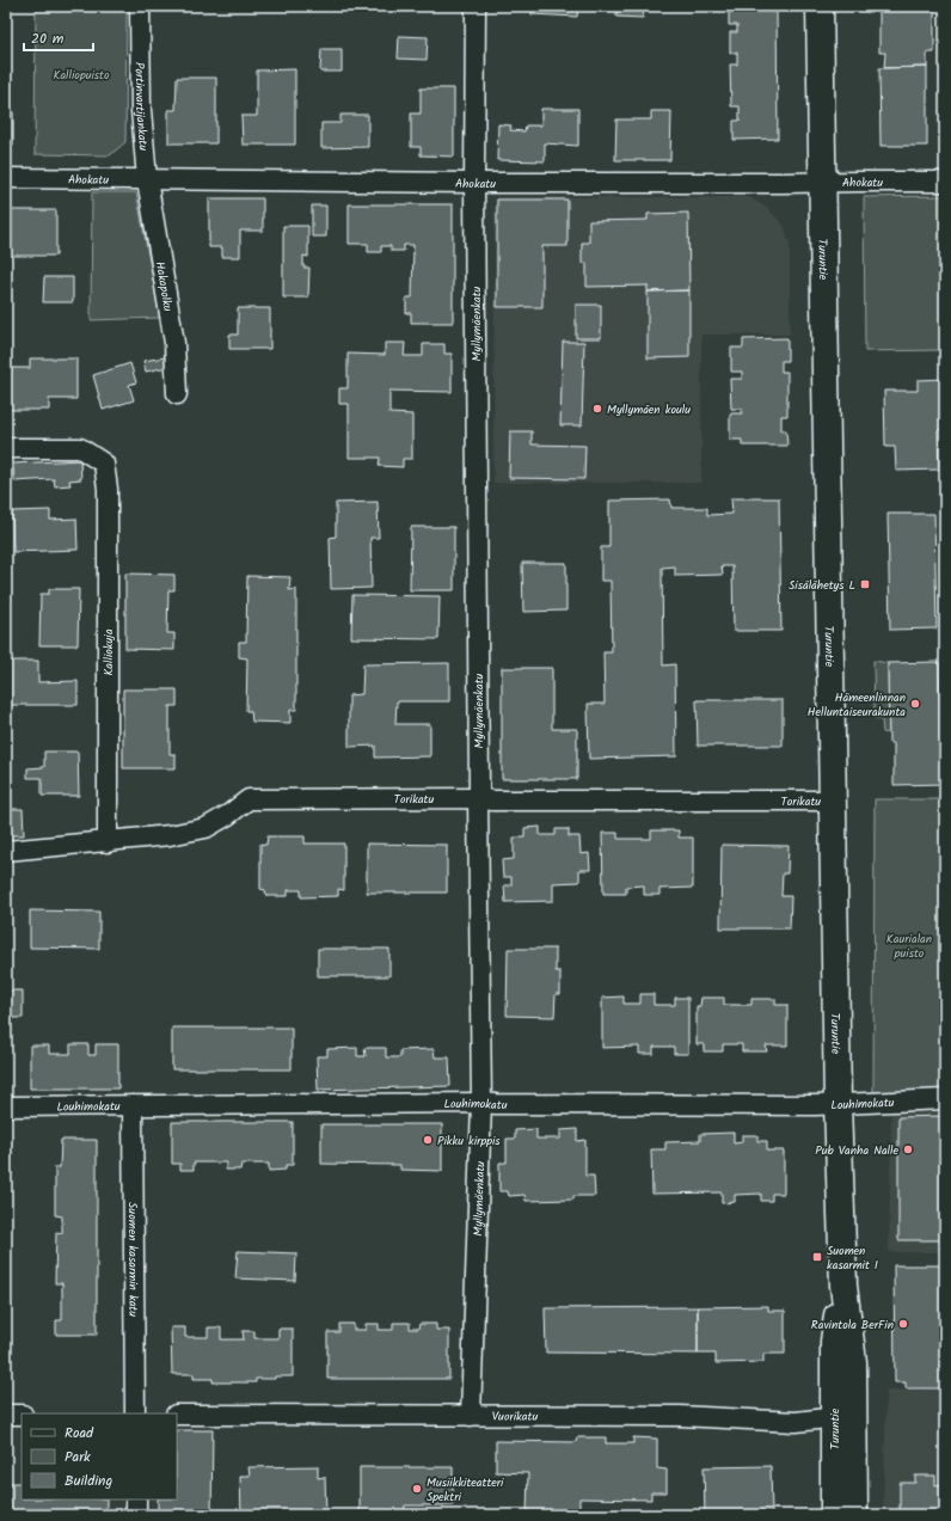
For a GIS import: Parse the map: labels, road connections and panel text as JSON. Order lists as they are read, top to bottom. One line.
{"streets":{"main road":["Turuntie"],"street":["Portinvartijankatu","Ahokatu","Hakapolku","Myllymäenkatu","Kalliokuja","Torikatu","Louhimokatu","Suomen kasarmin katu","Vuorikatu"]},"crossings":[["Portinvartijankatu","Ahokatu"],["Portinvartijankatu","Hakapolku"],["Ahokatu","Turuntie"],["Ahokatu","Hakapolku"],["Ahokatu","Myllymäenkatu"],["Turuntie","Torikatu"],["Turuntie","Louhimokatu"],["Turuntie","Vuorikatu"],["Myllymäenkatu","Torikatu"],["Myllymäenkatu","Louhimokatu"],["Myllymäenkatu","Vuorikatu"],["Kalliokuja","Torikatu"],["Louhimokatu","Suomen kasarmin katu"]],"parks":["Kalliopuisto","Kaurialan puisto"],"places":{"other":["Myllymäen koulu","Hämeenlinnan Helluntaiseurakunta","Pikku kirppis","Pub Vanha Nalle","Ravintola BerFin","Musiikkiteatteri Spektri"],"transit":["Sisälähetys L","Suomen kasarmit I"]},"legend":["Road","Park","Building"],"scale_bar":"20 m"}
